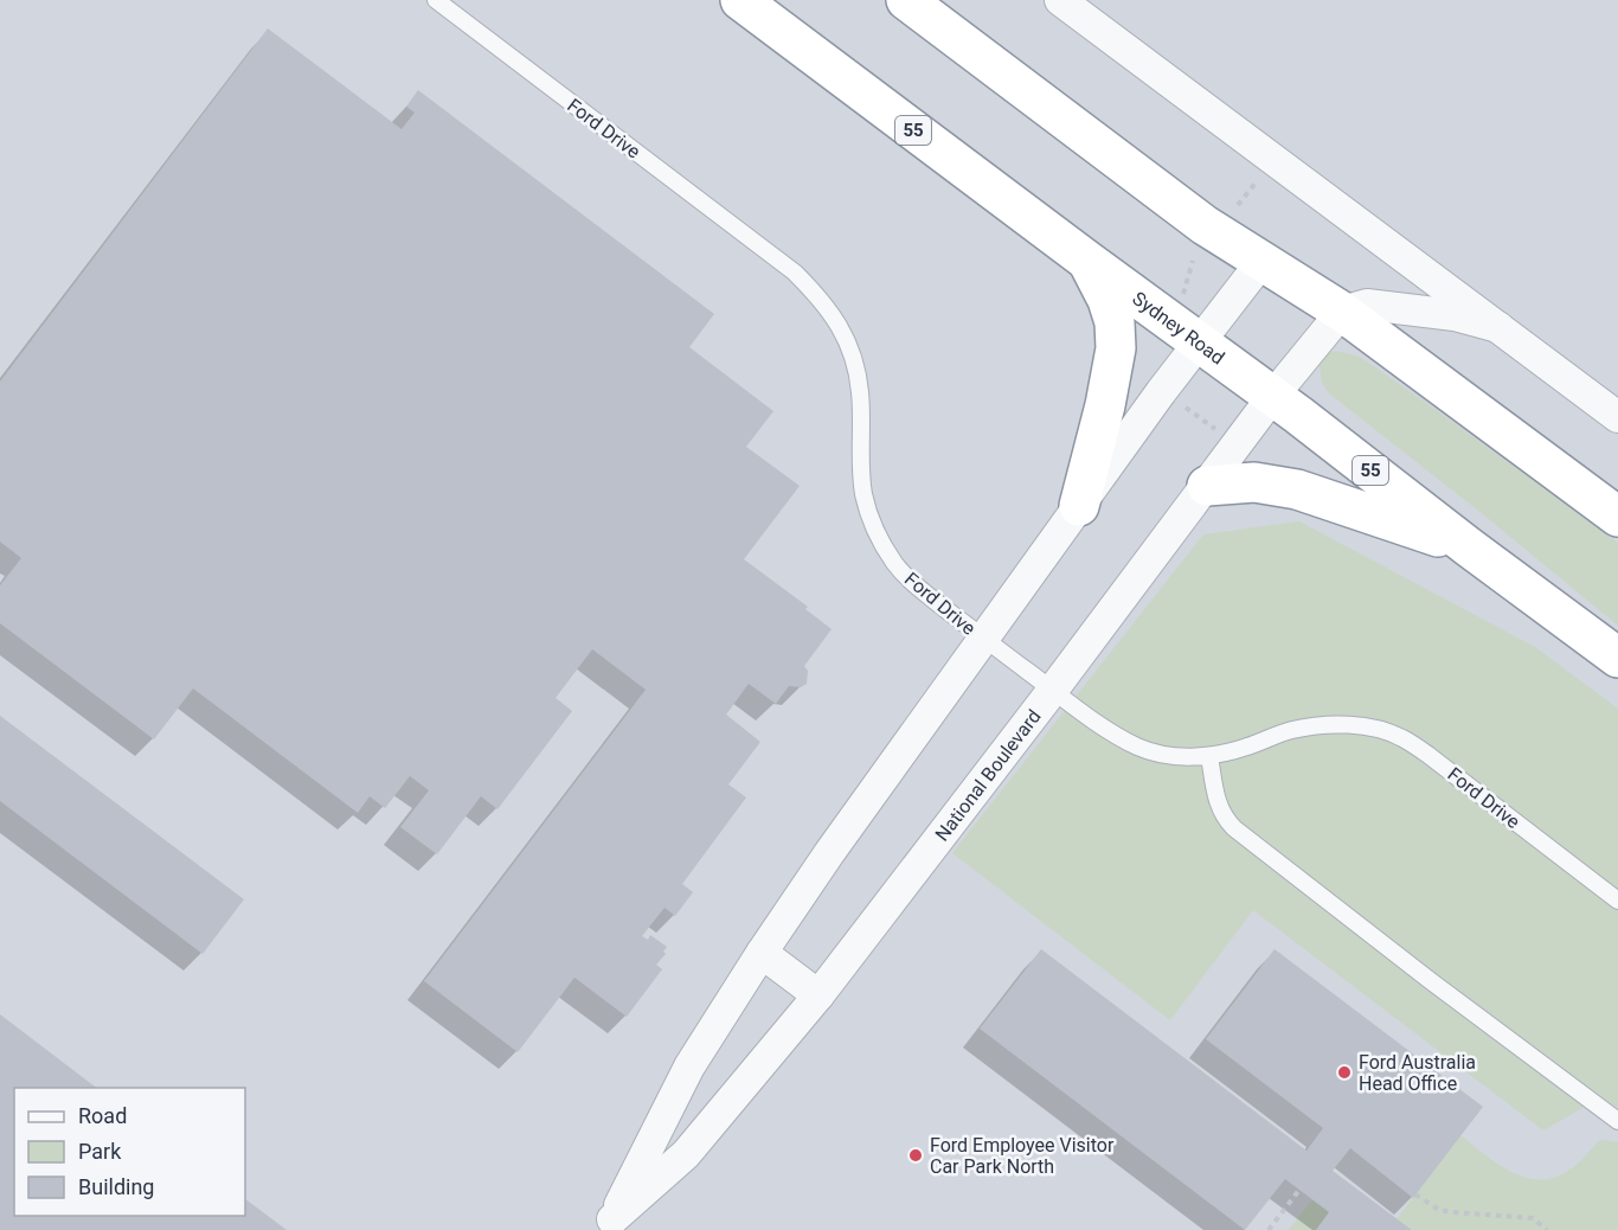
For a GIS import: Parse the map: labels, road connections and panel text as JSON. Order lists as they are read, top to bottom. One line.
{"streets":{"highway":["55","Sydney Road"],"street":["National Boulevard"],"lane":["Ford Drive"]},"crossings":[["Ford Drive","National Boulevard"],["Sydney Road","National Boulevard"]],"places":["Ford Australia Head Office","Ford Employee Visitor Car Park North"],"legend":["Road","Park","Building"]}
